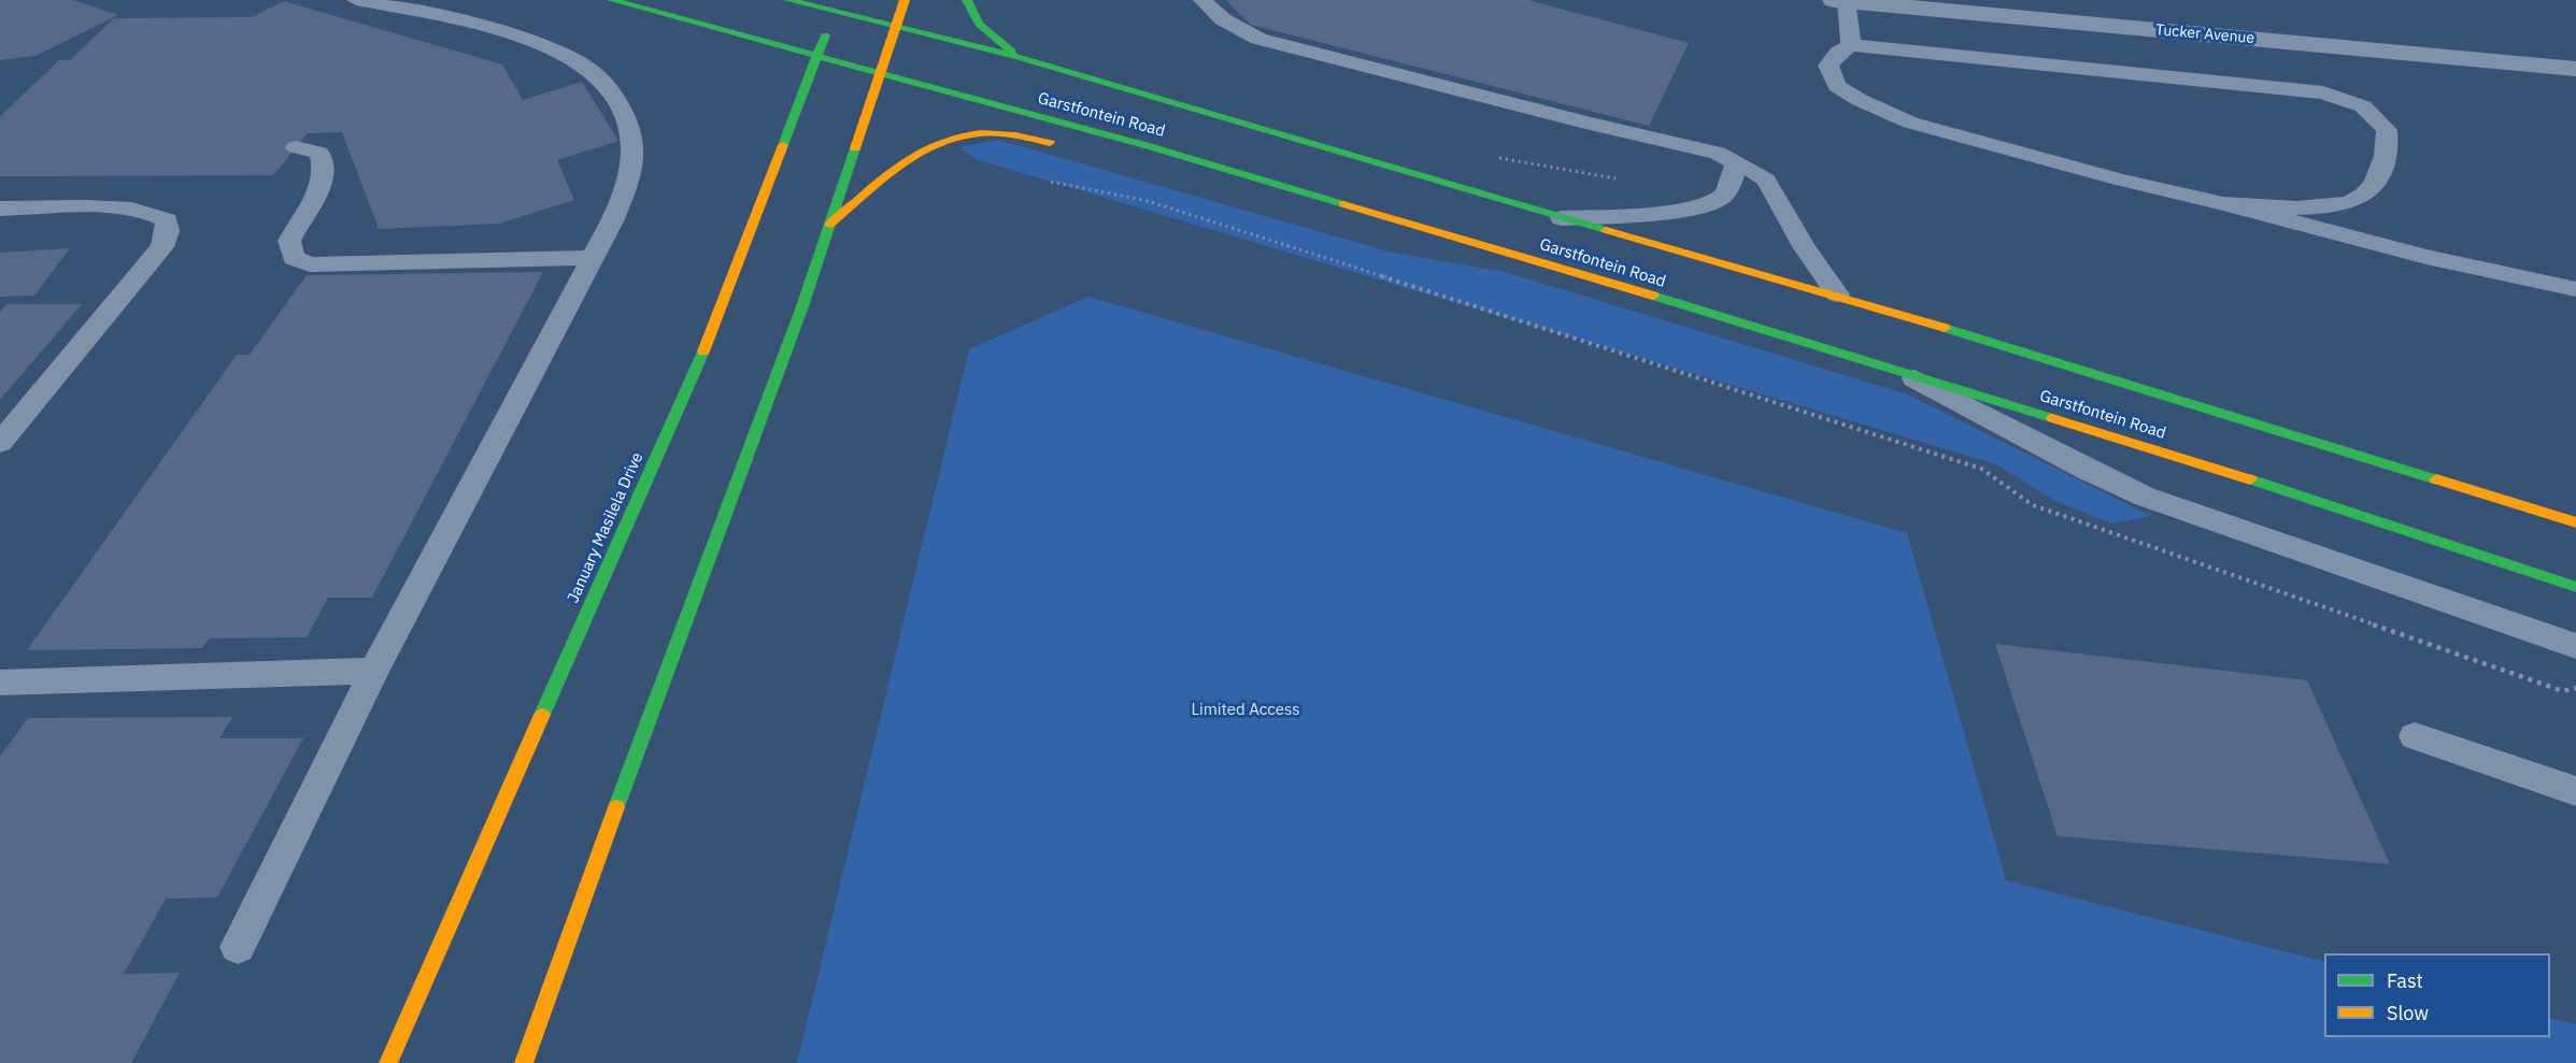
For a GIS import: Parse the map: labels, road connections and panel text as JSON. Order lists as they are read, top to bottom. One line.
{"streets":{"main road":["Garstfontein Road","January Masilela Drive"],"street":["Tucker Avenue"]},"crossings":[["Garstfontein Road","January Masilela Drive"]],"parks":["Limited Access"],"legend":["Fast","Slow"]}
